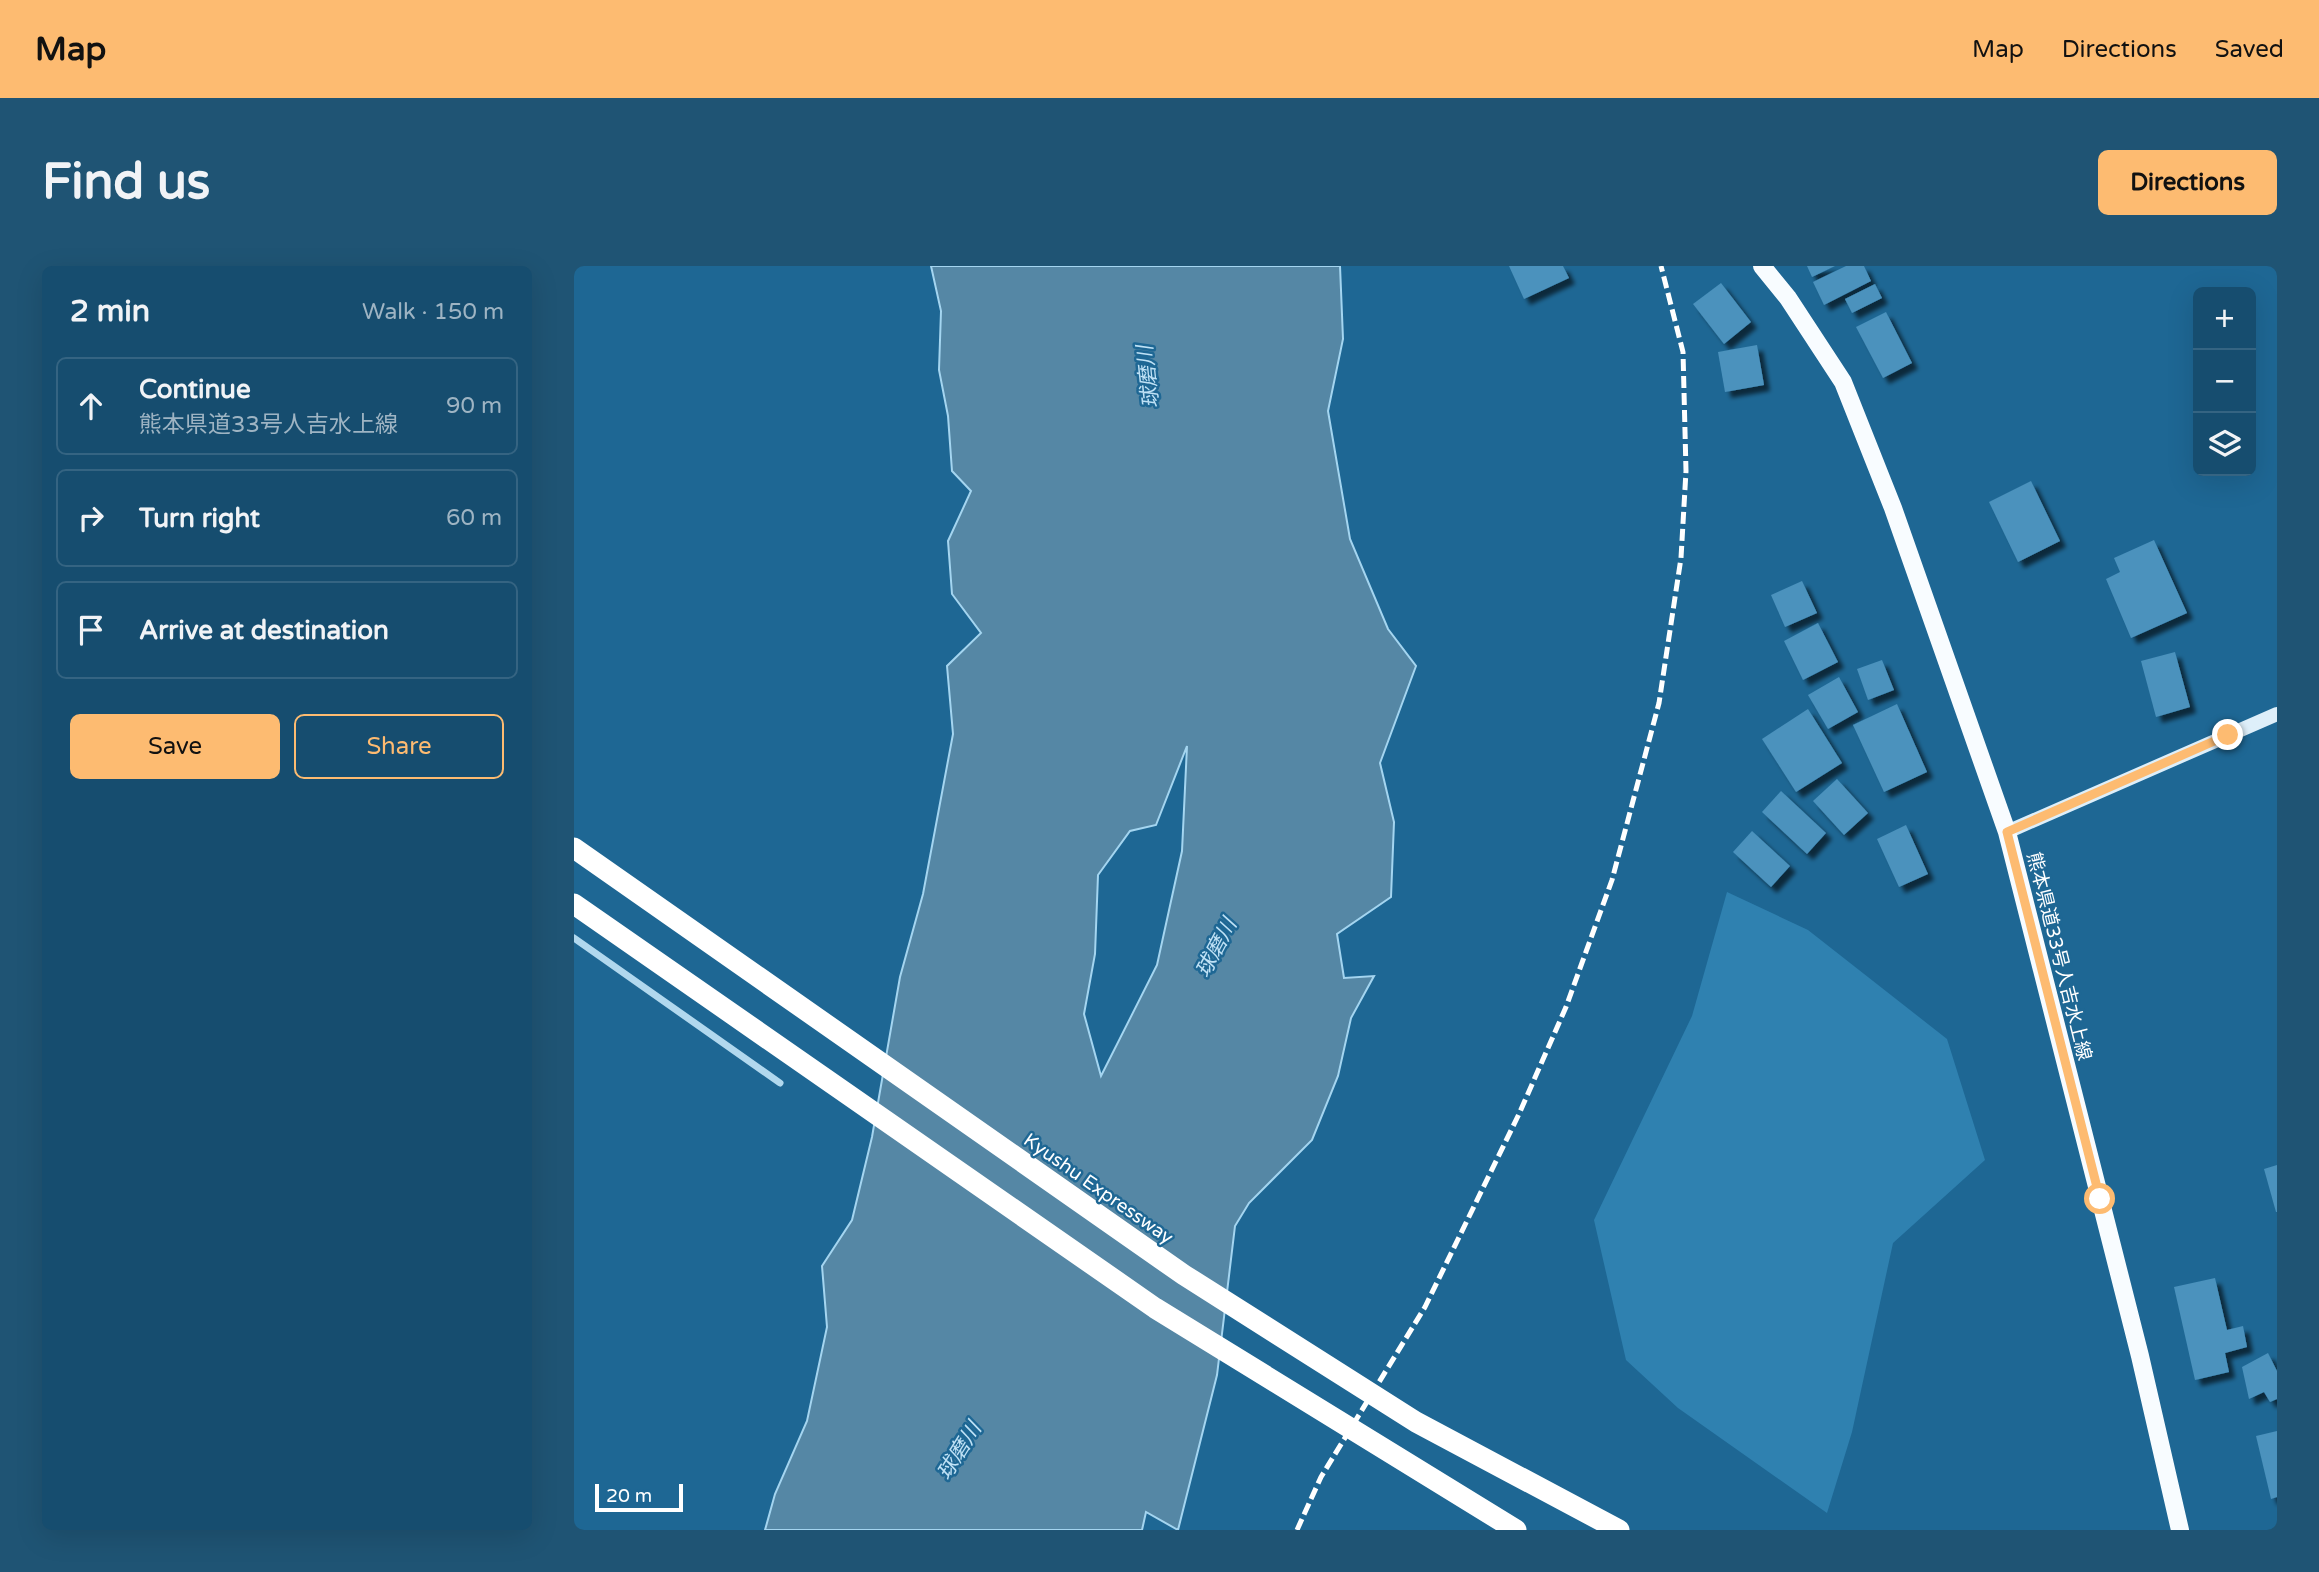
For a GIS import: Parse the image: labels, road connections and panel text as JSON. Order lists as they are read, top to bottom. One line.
{"streets":{"highway":["Kyushu Expressway"],"main road":["熊本県道33号人吉水上線"]},"water":["球磨川"],"scale_bar":"20 m","page":{"header":"Map","nav":["Map","Directions","Saved"],"buttons":["Directions",["Save","Share"]],"title":"Find us","heading":["2 min","Walk · 150 m"],"map_buttons":["+","−"],"list":[["Continue","熊本県道33号人吉水上線","90 m"],["Turn right","60 m"],"Arrive at destination"],"scale":"20 m"}}
